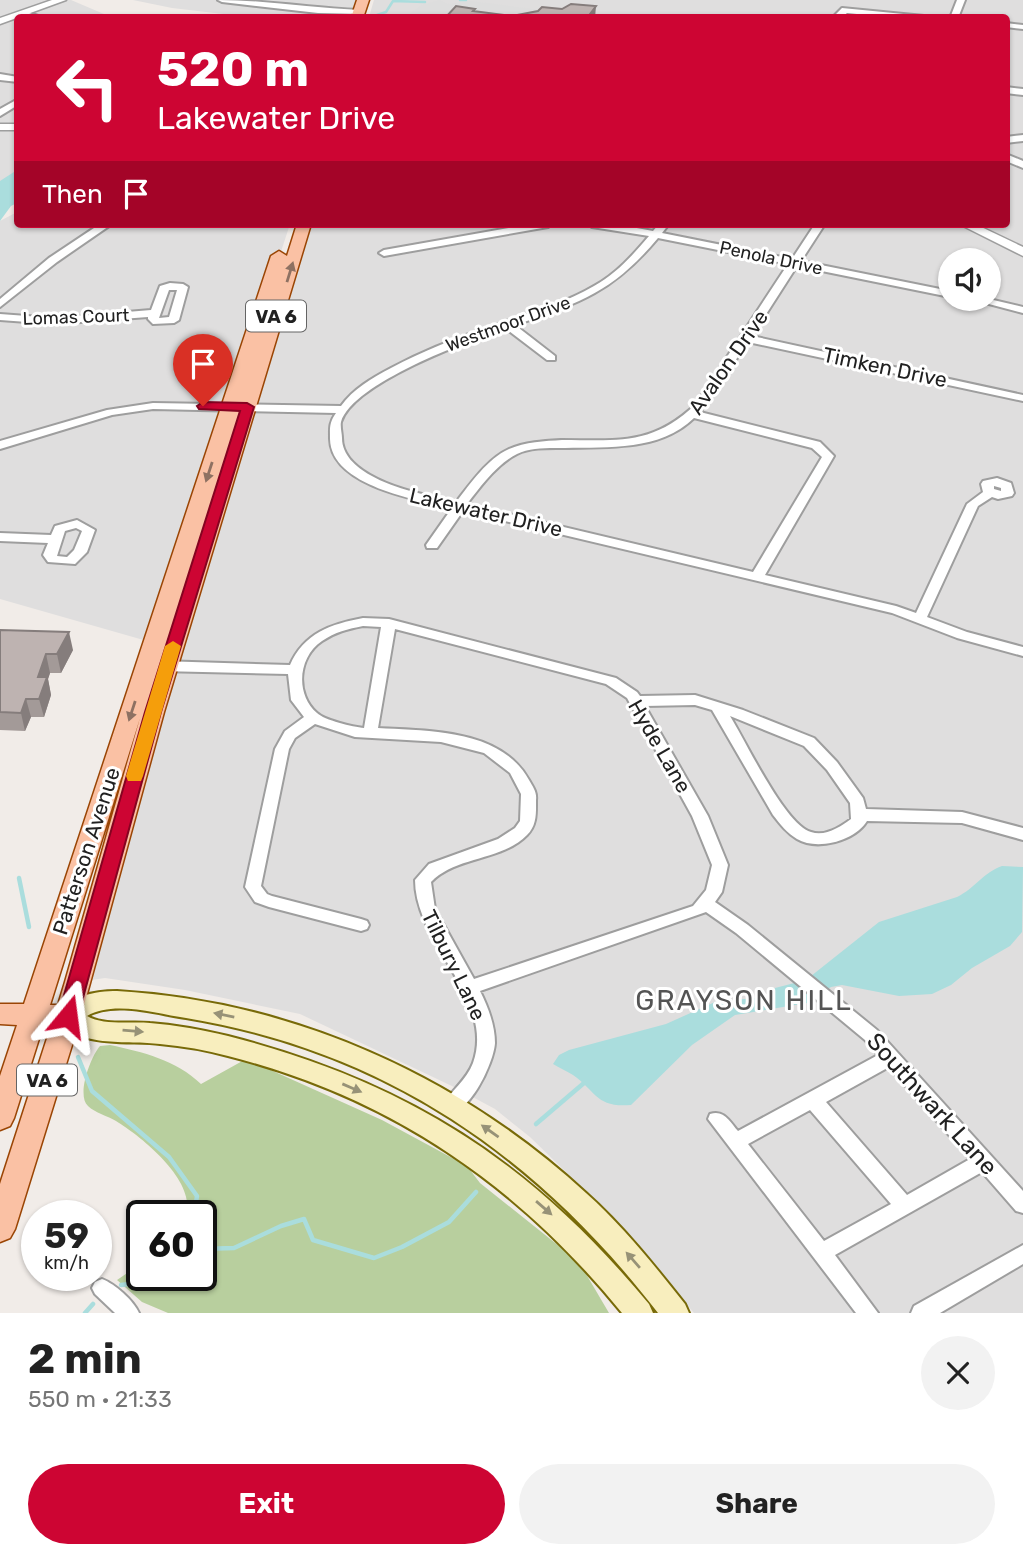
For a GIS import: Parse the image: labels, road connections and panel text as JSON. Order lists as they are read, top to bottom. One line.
{"streets":{"main road":["VA 6","Patterson Avenue"],"street":["Penola Drive","Lomas Court","Westmoor Drive","Avalon Drive","Timken Drive","Lakewater Drive","Hyde Lane","Tilbury Lane","Southwark Lane"]},"crossings":[["Penola Drive","Westmoor Drive"],["Penola Drive","Avalon Drive"],["Westmoor Drive","Lakewater Drive"],["Avalon Drive","Timken Drive"],["Avalon Drive","Lakewater Drive"],["Hyde Lane","Southwark Lane"]],"districts":["GRAYSON HILL"],"page":{"turn":["520 m","Lakewater Drive"],"then":"Then","speed":"59 km/h","limit":"60","heading":["2 min","550 m · 21:33"],"buttons":["Exit","Share"]}}
